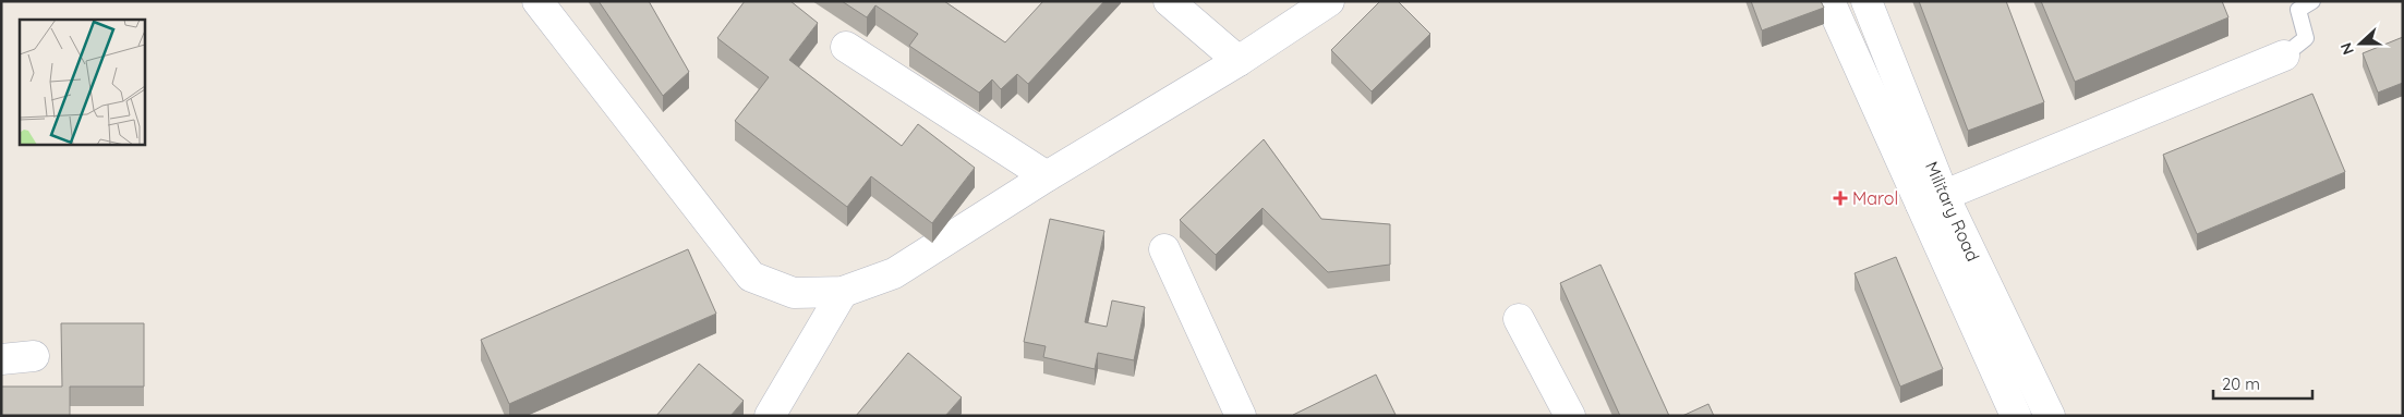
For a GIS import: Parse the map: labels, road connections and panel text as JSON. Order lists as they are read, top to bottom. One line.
{"streets":{"street":["Military Road"]},"places":{"health":["Marol"]},"scale_bar":"20 m","north":"left"}
